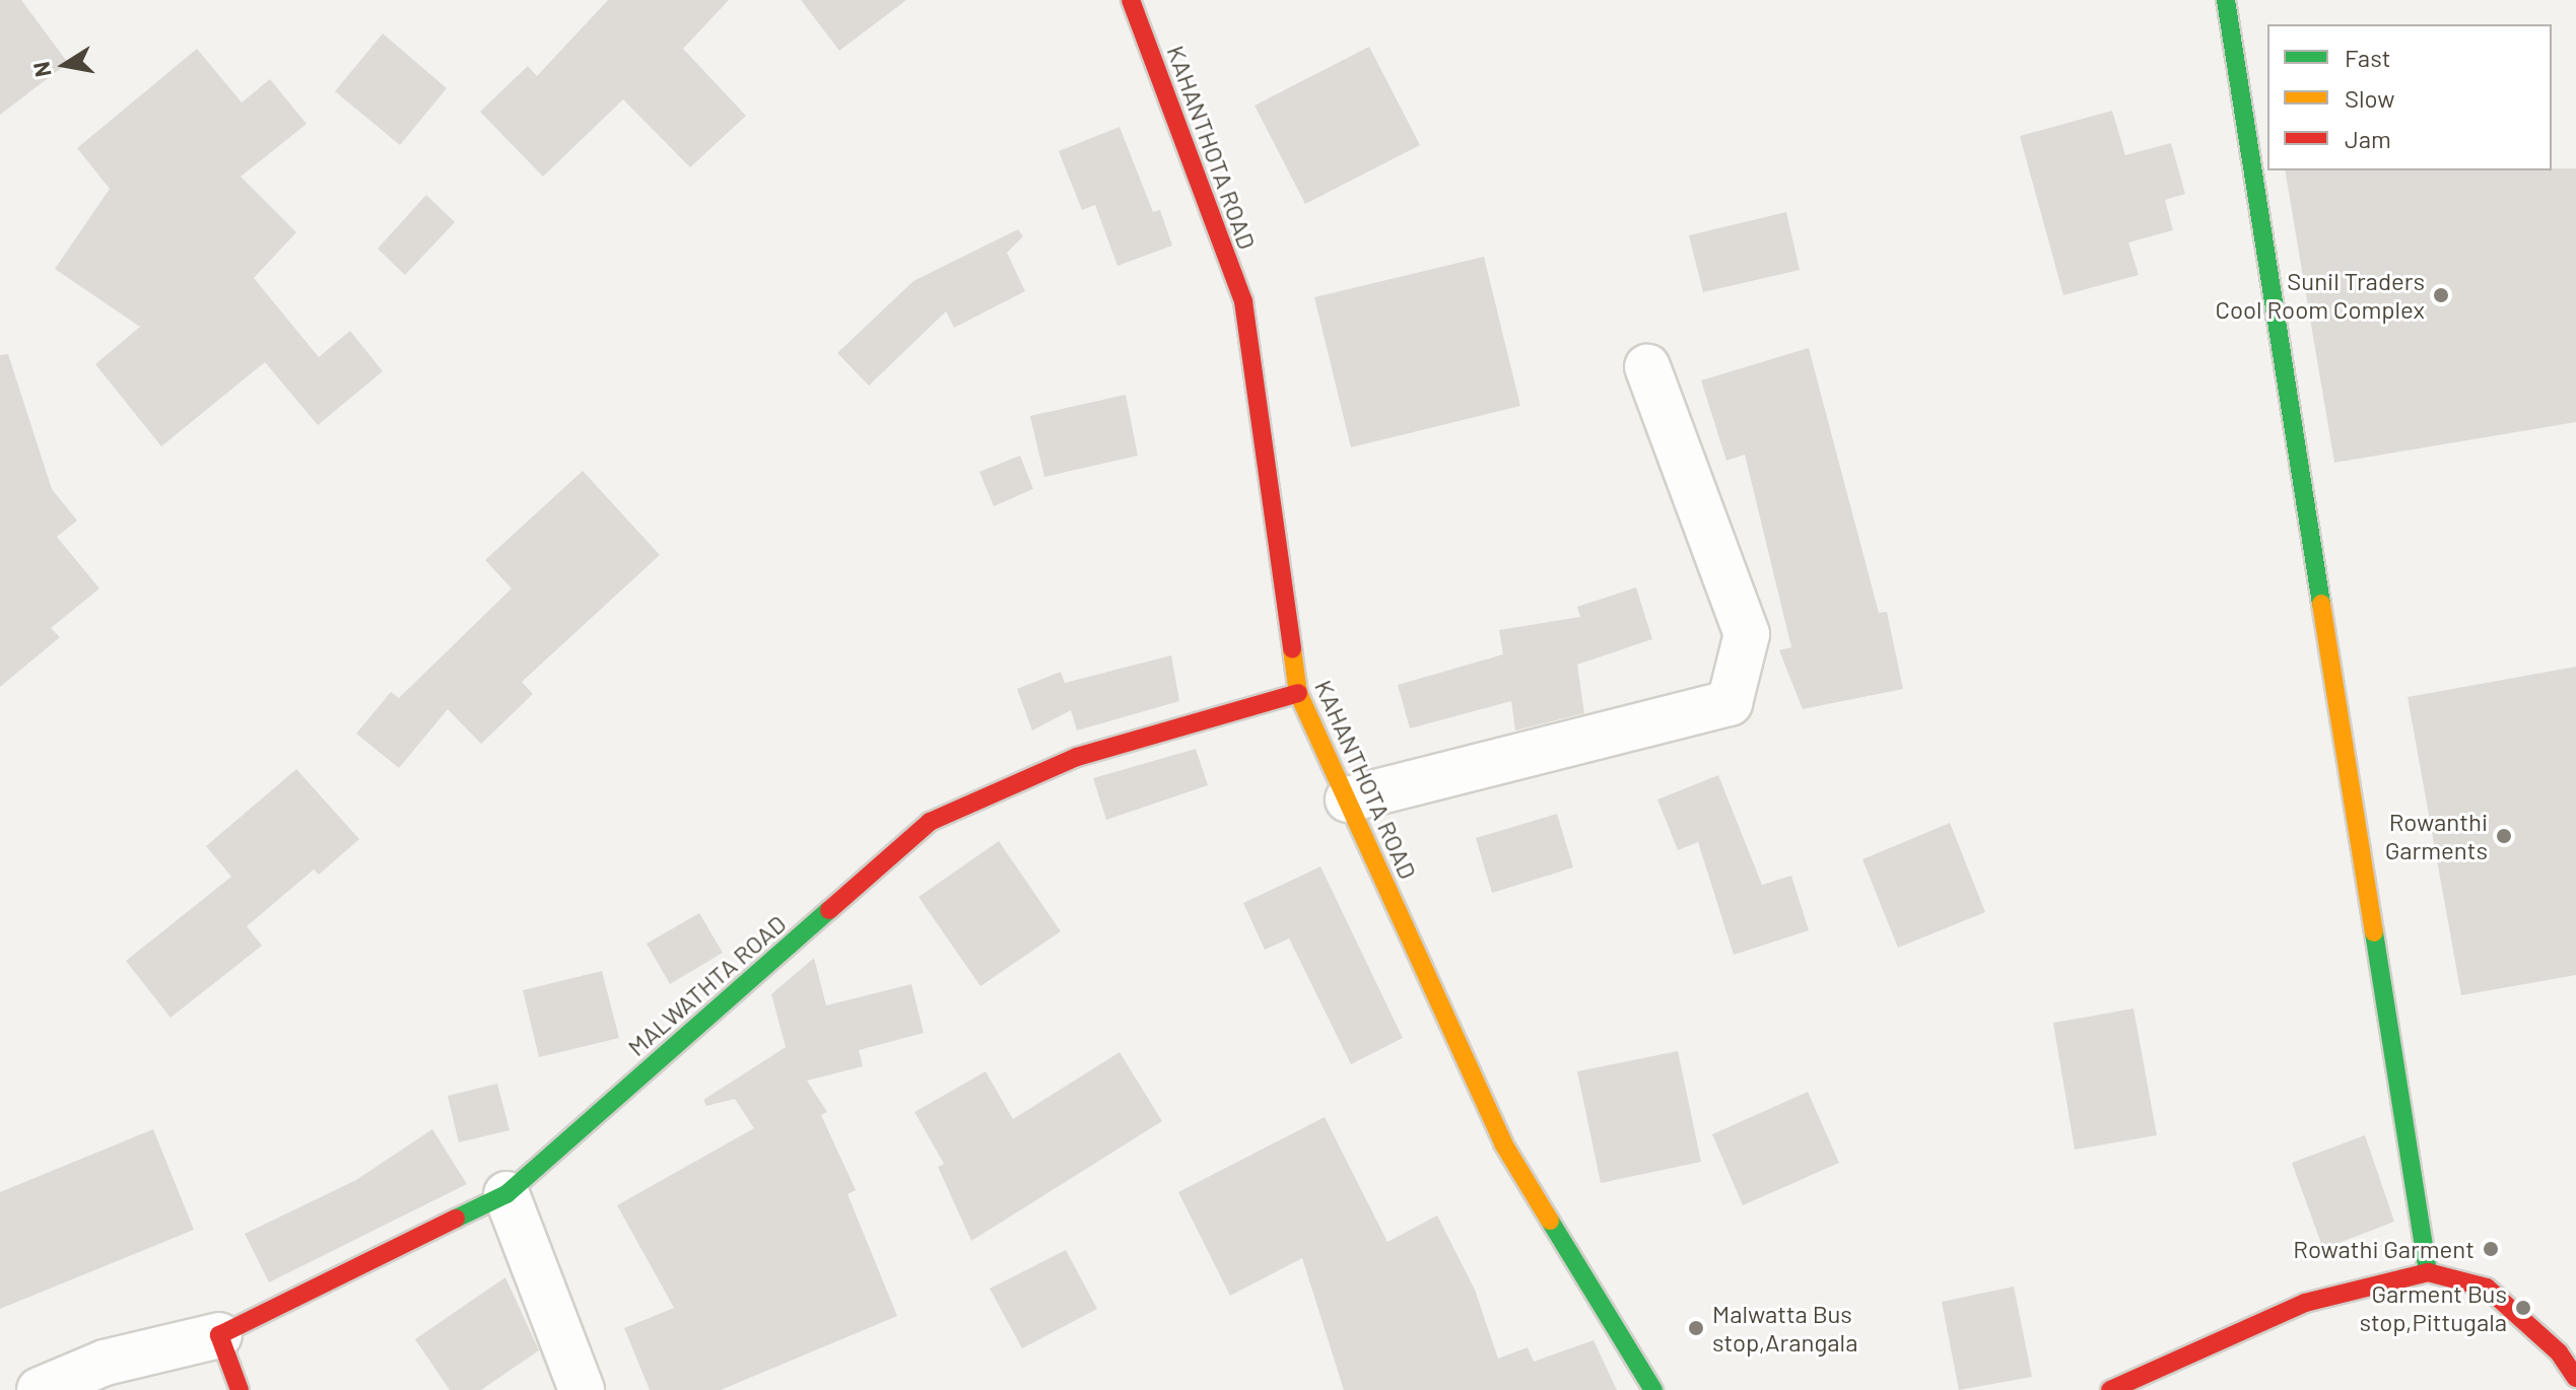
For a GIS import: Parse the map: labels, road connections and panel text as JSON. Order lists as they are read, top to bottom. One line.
{"streets":{"street":["KAHANTHOTA ROAD","MALWATHTA ROAD"]},"crossings":[["KAHANTHOTA ROAD","MALWATHTA ROAD"]],"places":["Sunil Traders Cool Room Complex","Rowanthi Garments","Rowathi Garment","Garment Bus stop,Pittugala","Malwatta Bus stop,Arangala"],"legend":["Fast","Slow","Jam"],"north":"left"}
